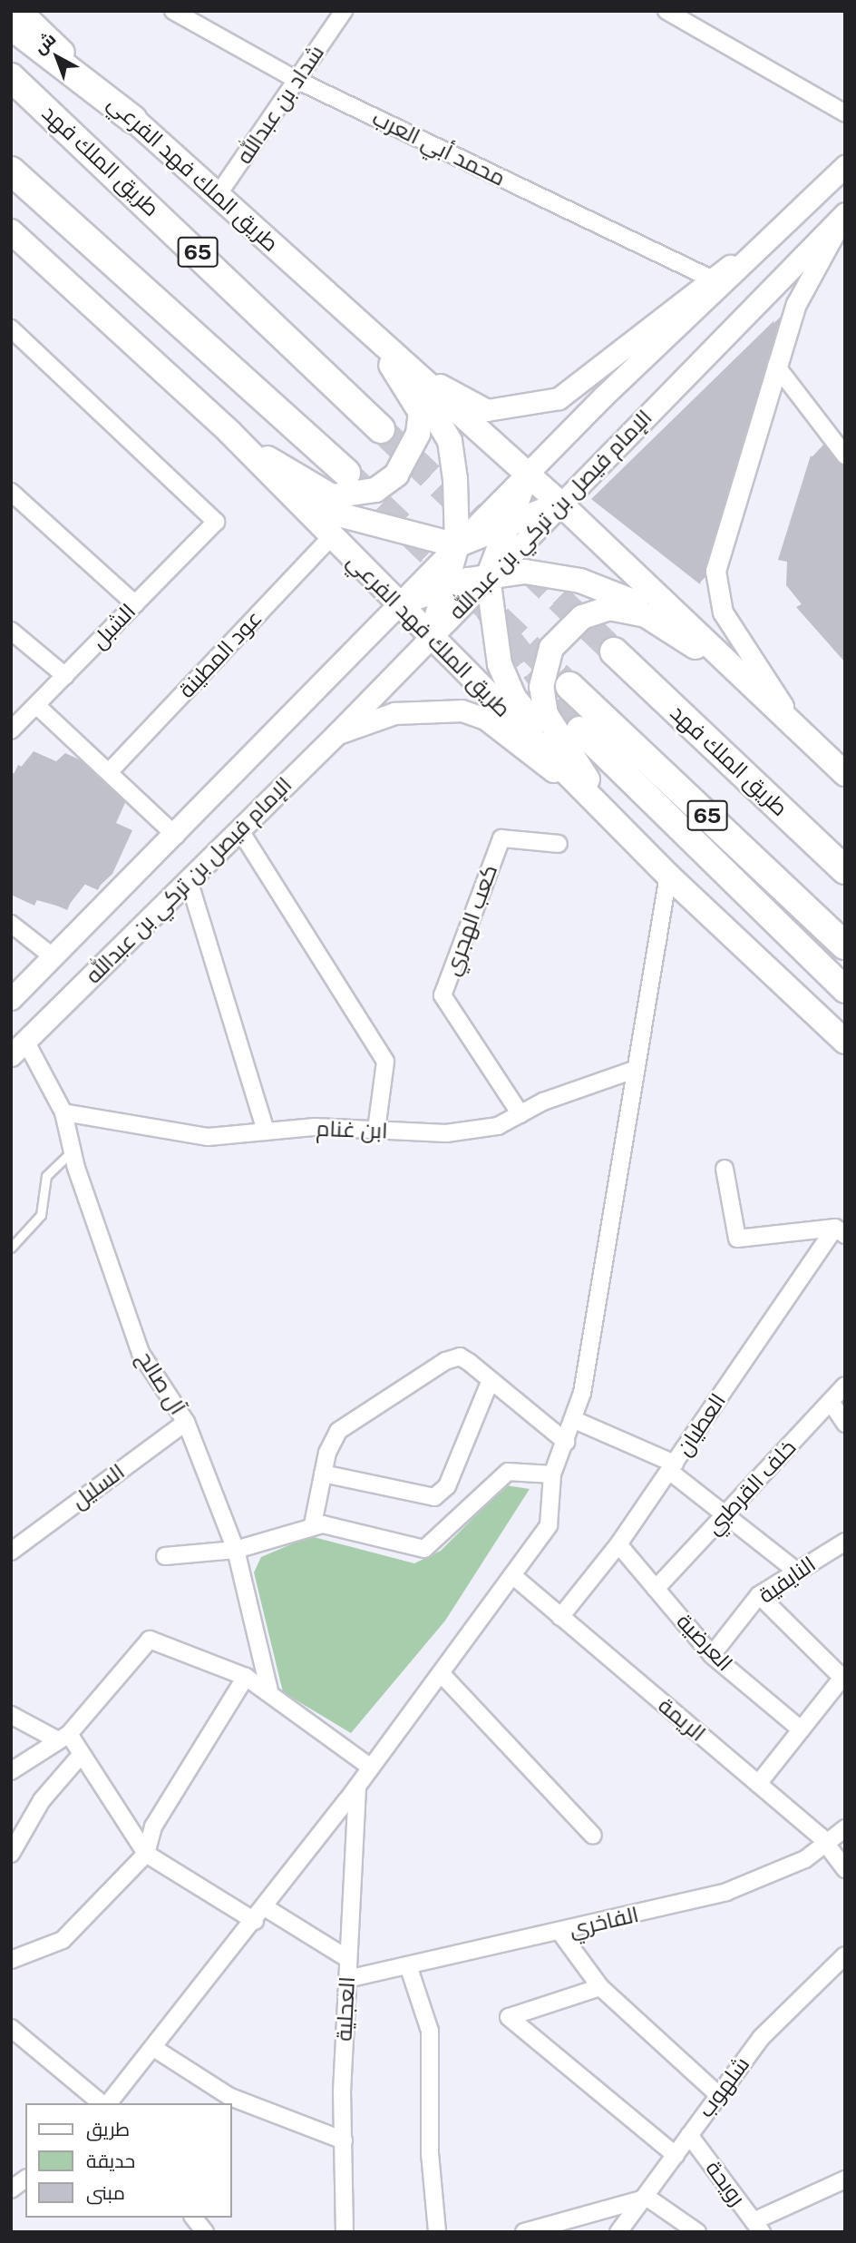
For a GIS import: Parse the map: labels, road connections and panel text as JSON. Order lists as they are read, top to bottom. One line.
{"streets":{"highway":["طريق الملك فهد","65"],"main road":["طريق الملك فهد الفرعي","الإمام فيصل بن تركي بن عبدالله"],"street":["شداد بن عبدالله","محمد أبي العرب","الشبل","عود المطينة","كعب الهجري","ابن غنام","آل صالح","العطيان","السليل","خلف القرطبي","النايفية","العرضية","الريمة","الفاخري","العجلية","شلهوب","رويحة"]},"crossings":[["شداد بن عبدالله","محمد أبي العرب"],["شداد بن عبدالله","طريق الملك فهد الفرعي"],["طريق الملك فهد الفرعي","الإمام فيصل بن تركي بن عبدالله"],["طريق الملك فهد الفرعي","عود المطينة"],["الإمام فيصل بن تركي بن عبدالله","آل صالح"],["كعب الهجري","ابن غنام"],["ابن غنام","آل صالح"],["آل صالح","السليل"],["العطيان","العرضية"],["العطيان","الريمة"],["خلف القرطبي","العرضية"],["النايفية","العرضية"],["الريمة","الفاخري"],["الفاخري","العجلية"],["شلهوب","رويحة"]],"legend":["طريق","حديقة","مبنى"],"north":"top left"}
